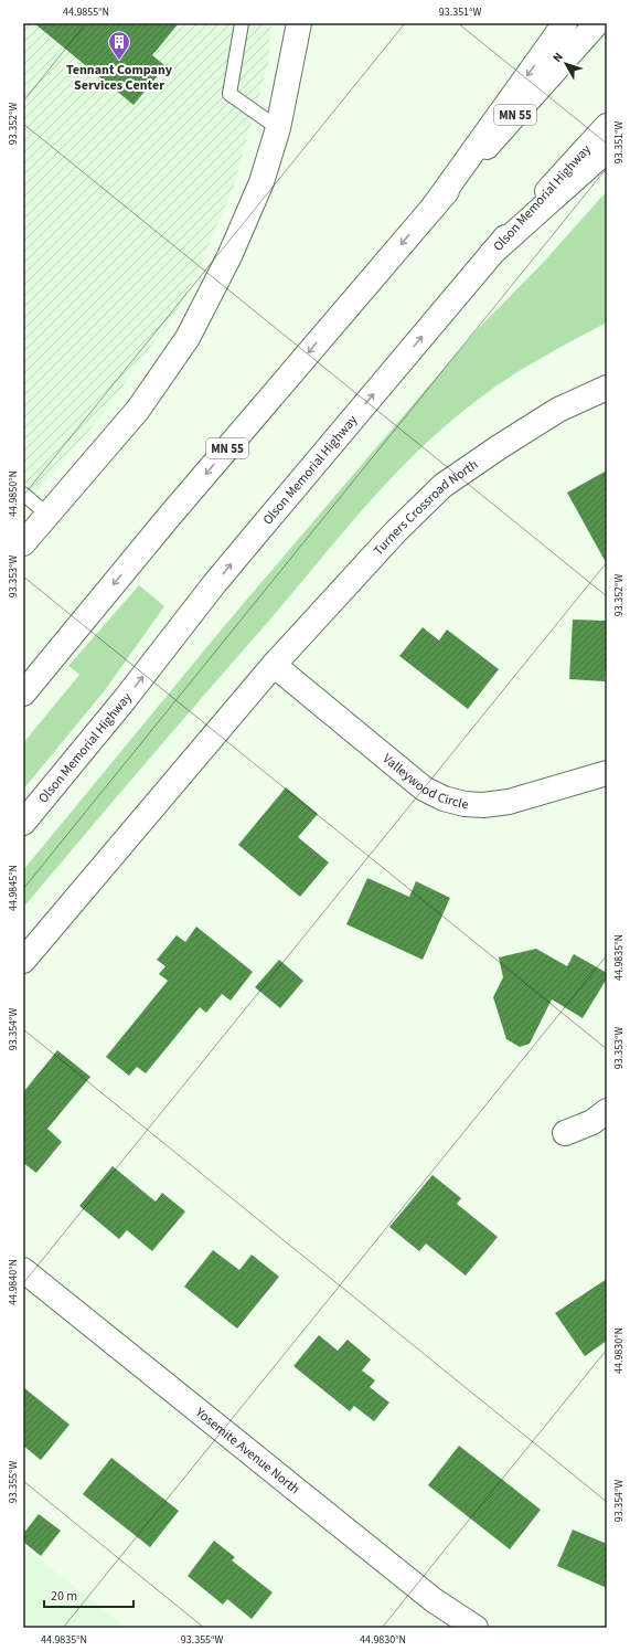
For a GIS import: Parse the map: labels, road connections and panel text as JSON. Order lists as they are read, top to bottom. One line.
{"streets":{"main road":["MN 55","Olson Memorial Highway","Turners Crossroad North","Valleywood Circle","Yosemite Avenue North"]},"crossings":[["Turners Crossroad North","Valleywood Circle"]],"places":{"building":["Tennant Company Services Center"]},"scale_bar":"20 m","north":"top left","coordinates":["44.9855°N","93.351°W","93.352°W","44.9850°N","93.353°W","44.9845°N","44.9835°N","93.354°W","44.9840°N","44.9830°N","93.355°W"]}
